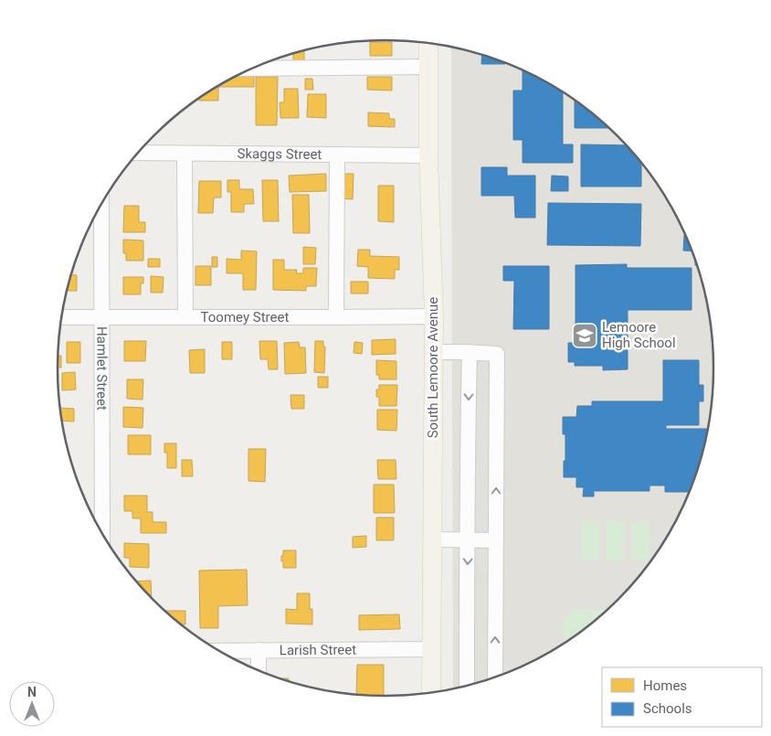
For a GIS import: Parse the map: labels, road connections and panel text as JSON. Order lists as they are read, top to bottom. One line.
{"streets":{"main road":["South Lemoore Avenue"],"street":["Skaggs Street","Toomey Street","Hamlet Street","Larish Street"]},"crossings":[["Skaggs Street","South Lemoore Avenue"],["Toomey Street","South Lemoore Avenue"],["Toomey Street","Hamlet Street"],["South Lemoore Avenue","Larish Street"]],"places":{"school or university":["Lemoore High School"]},"legend":["Homes","Schools"],"north":"top"}
